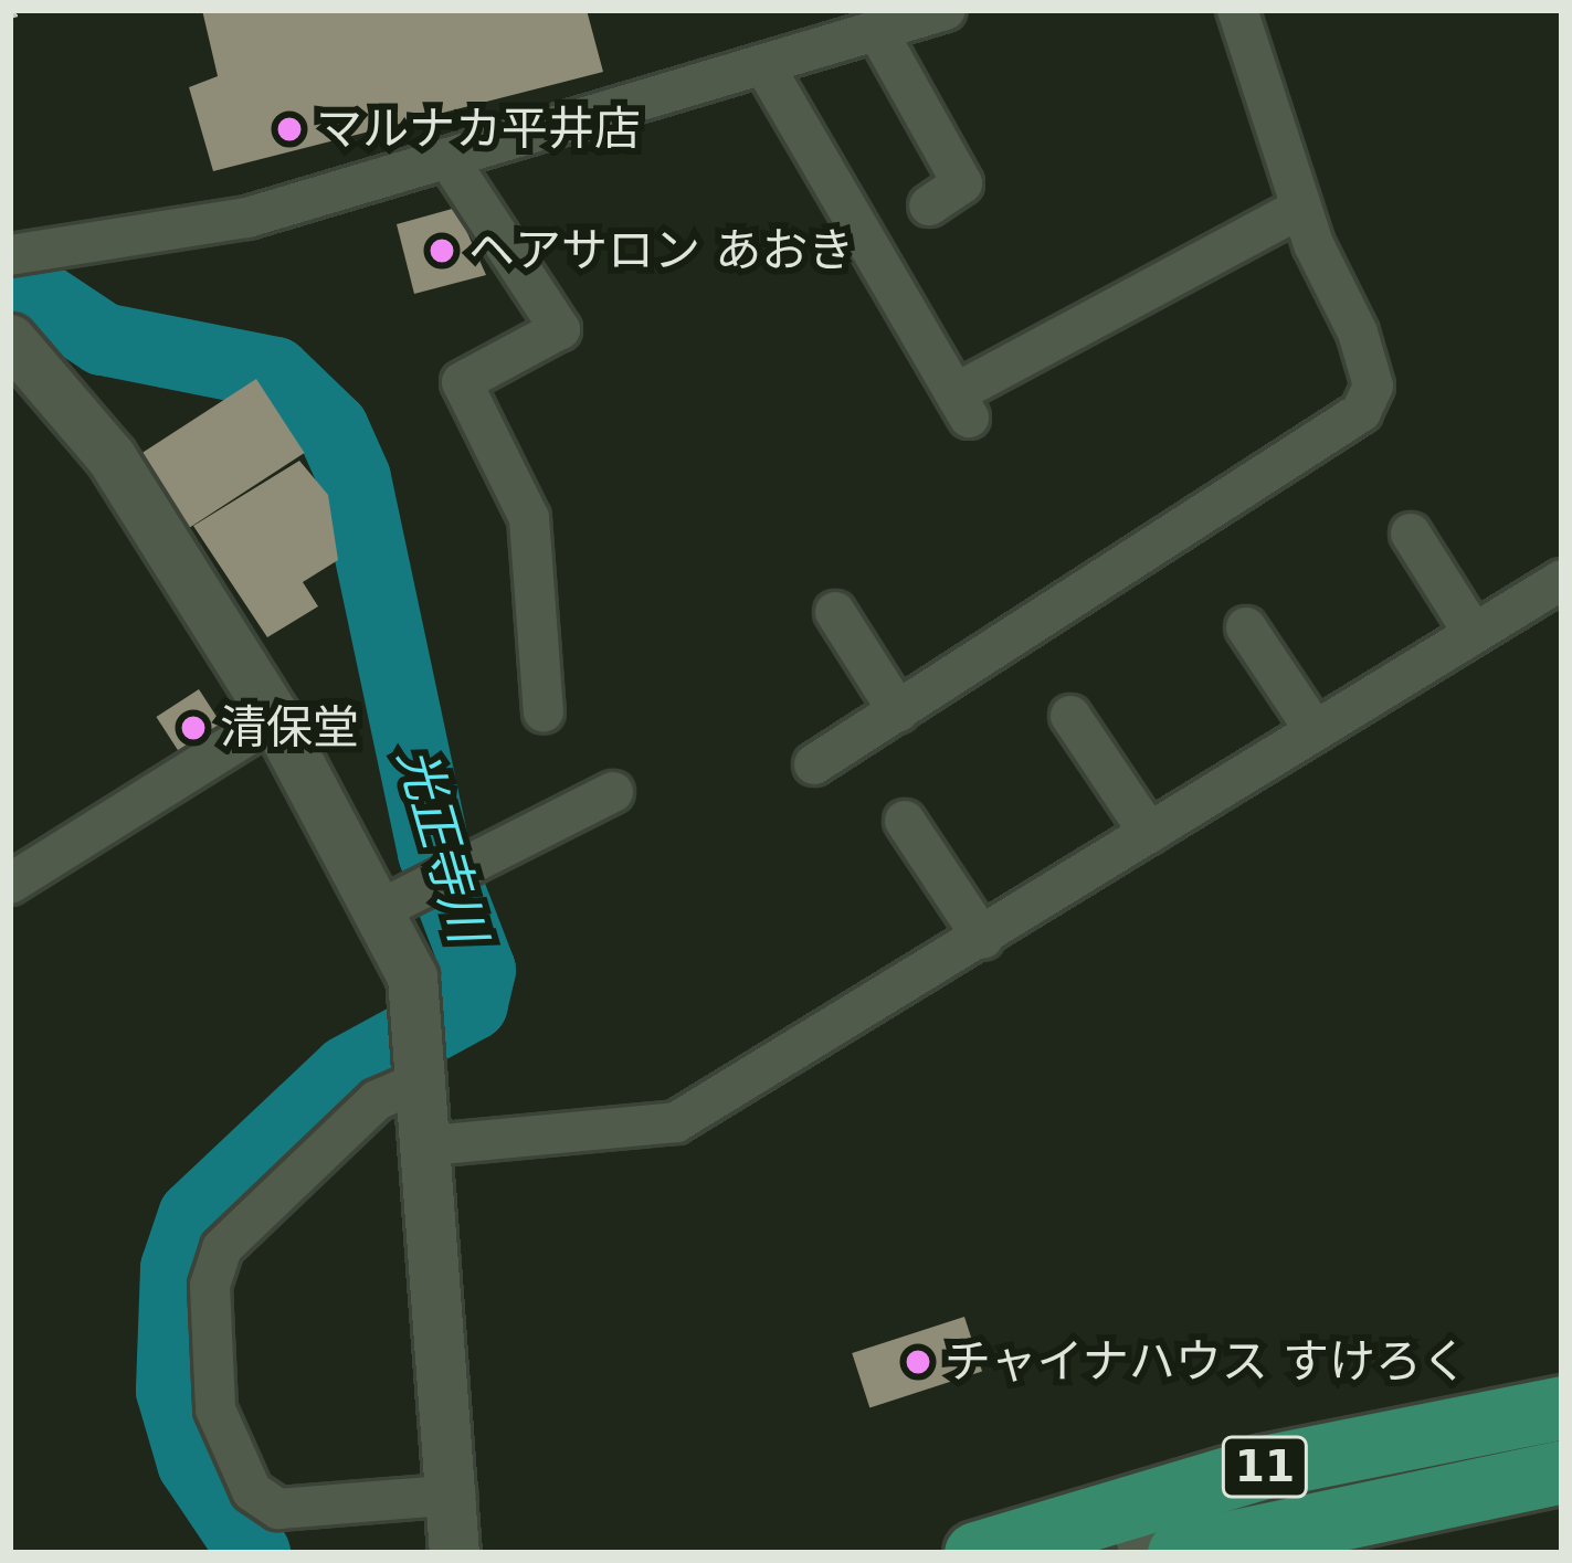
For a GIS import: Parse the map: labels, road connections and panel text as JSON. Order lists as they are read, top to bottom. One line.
{"streets":{"highway":["11"]},"water":["光正寺川"],"places":["マルナカ平井店","ヘアサロン あおき","清保堂","チャイナハウス すけろく"]}
